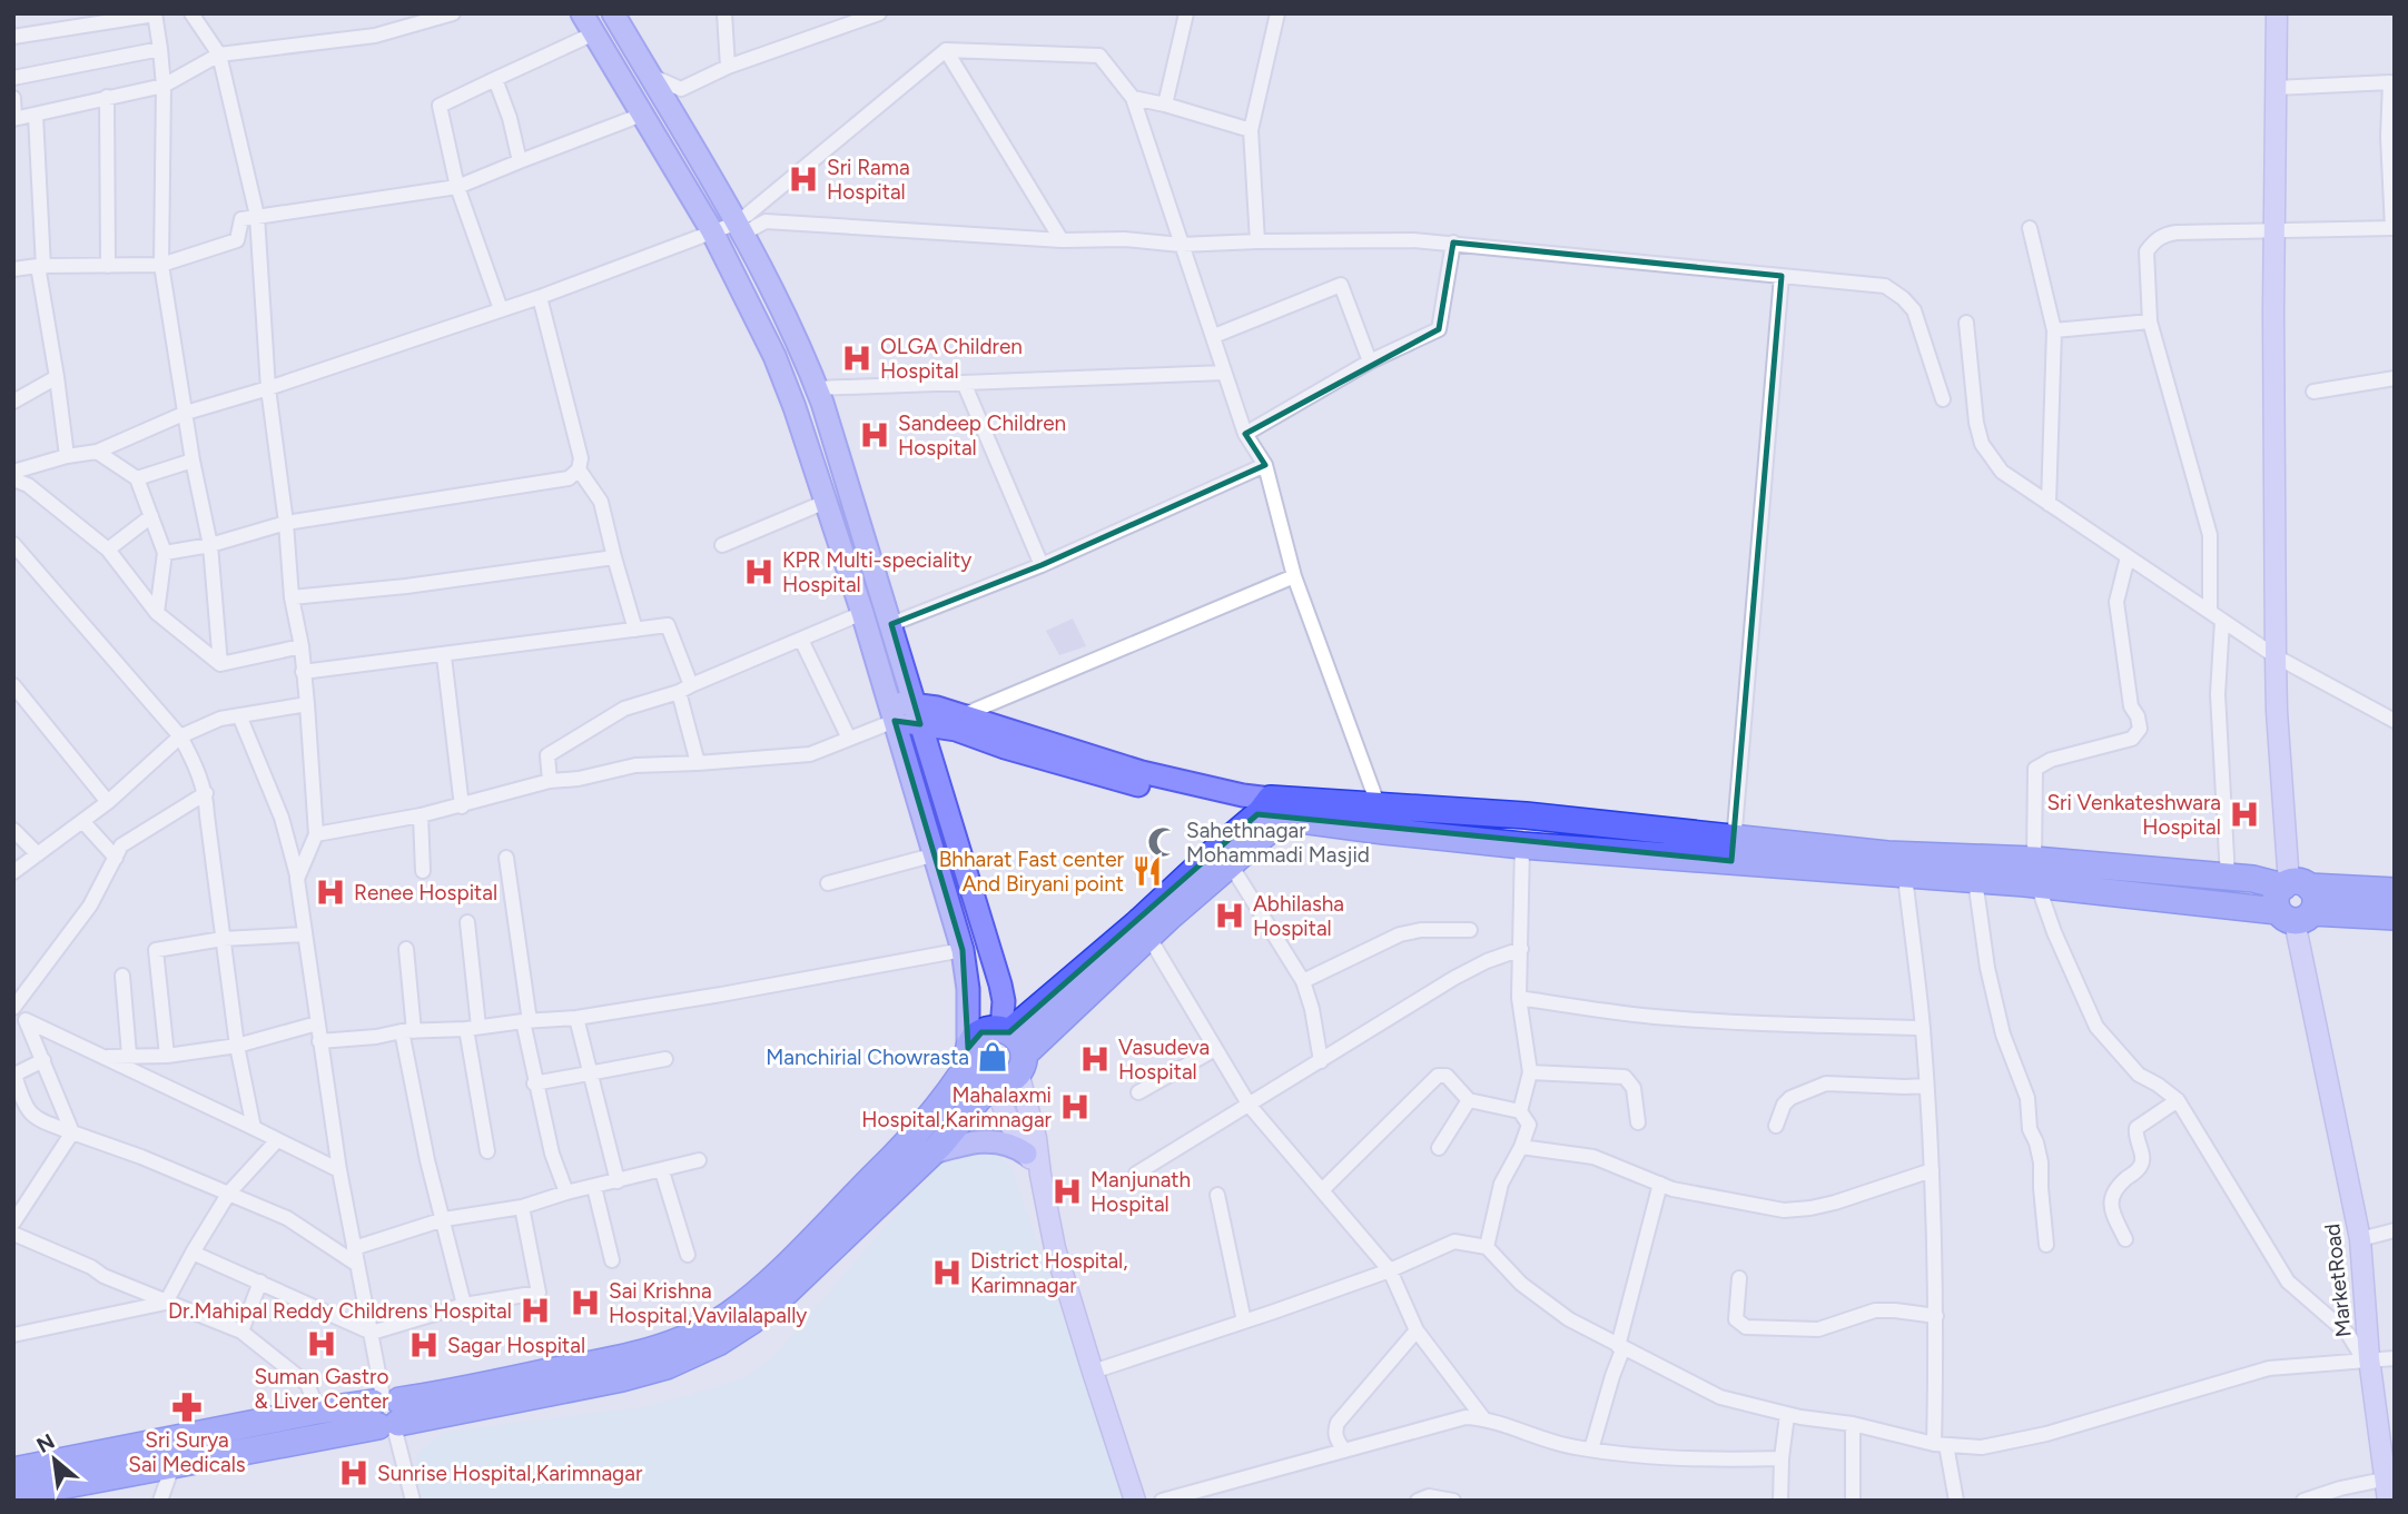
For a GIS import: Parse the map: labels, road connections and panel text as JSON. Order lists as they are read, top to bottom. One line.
{"streets":{"street":["MarketRoad"]},"places":{"hospital":["Sri Rama Hospital","OLGA Children Hospital","Sandeep Children Hospital","KPR Multi-speciality Hospital","Sri Venkateshwara Hospital","Renee Hospital","Abhilasha Hospital","Vasudeva Hospital","Mahalaxmi Hospital,Karimnagar","Manjunath Hospital","District Hospital, Karimnagar","Sai Krishna Hospital,Vavilalapally","Dr.Mahipal Reddy Childrens Hospital","Suman Gastro & Liver Center","Sagar Hospital","Sunrise Hospital,Karimnagar"],"mosque":["Sahethnagar Mohammadi Masjid"],"restaurant":["Bhharat Fast center And Biryani point"],"shop":["Manchirial Chowrasta"],"pharmacy":["Sri Surya Sai Medicals"]},"north":"top left"}
